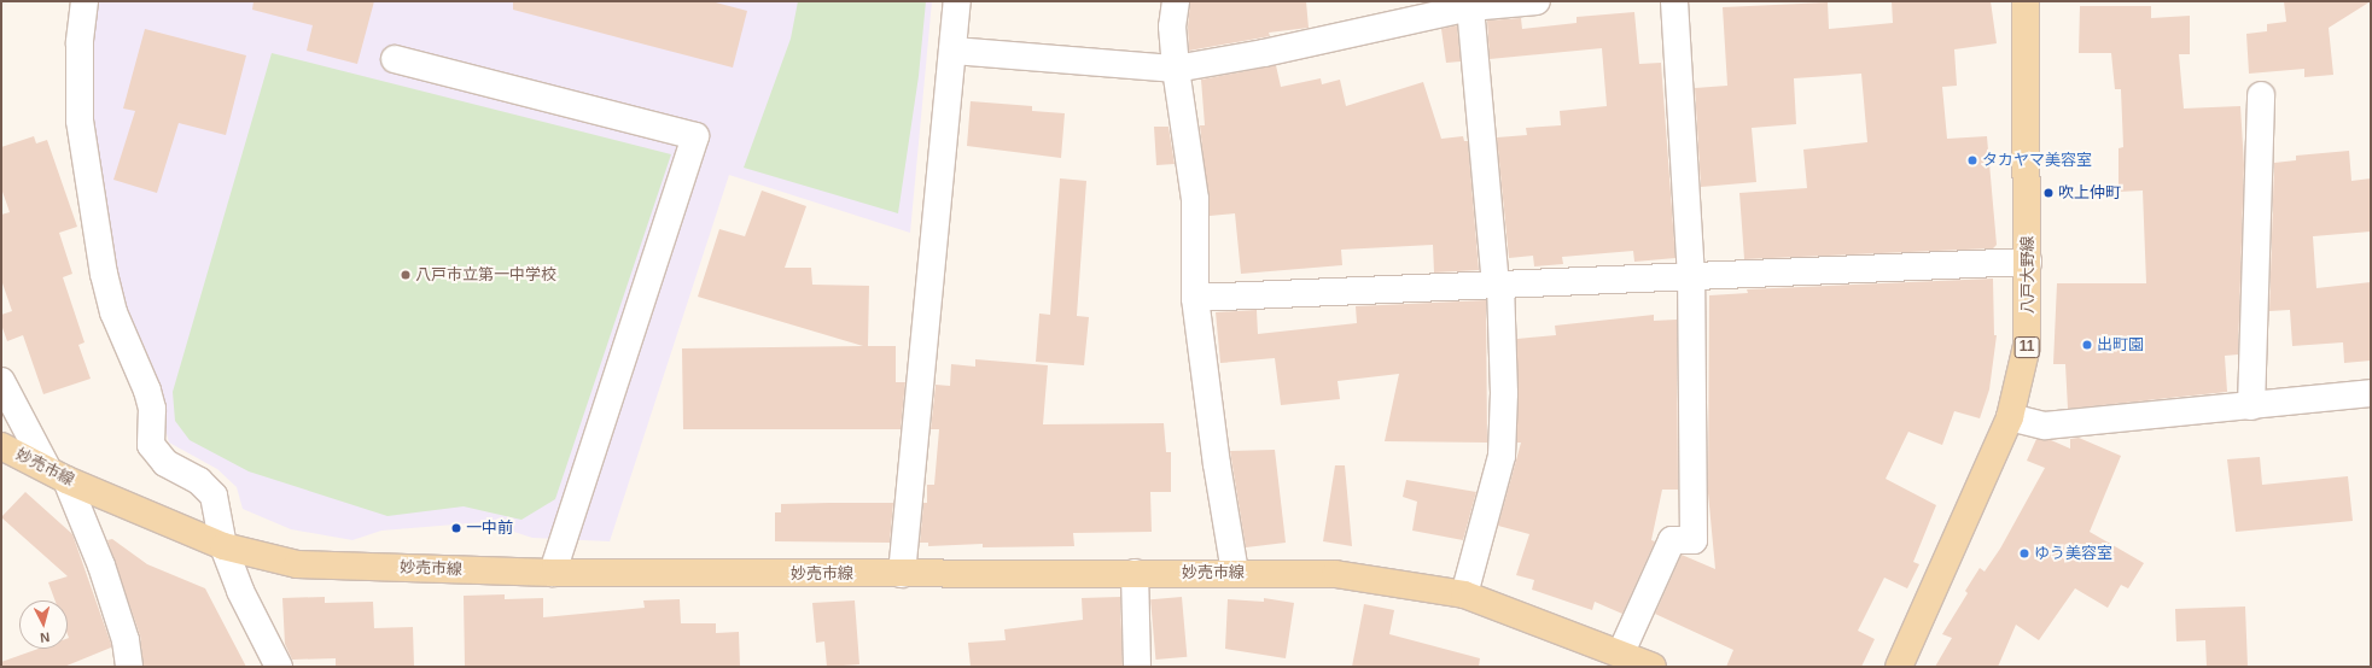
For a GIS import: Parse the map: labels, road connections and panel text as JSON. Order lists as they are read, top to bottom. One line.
{"streets":{"main road":["八戸大野線","11","妙売市線"]},"places":["タカヤマ美容室","吹上仲町","八戸市立第一中学校","出町園","一中前","ゆう美容室"],"north":"bottom"}
